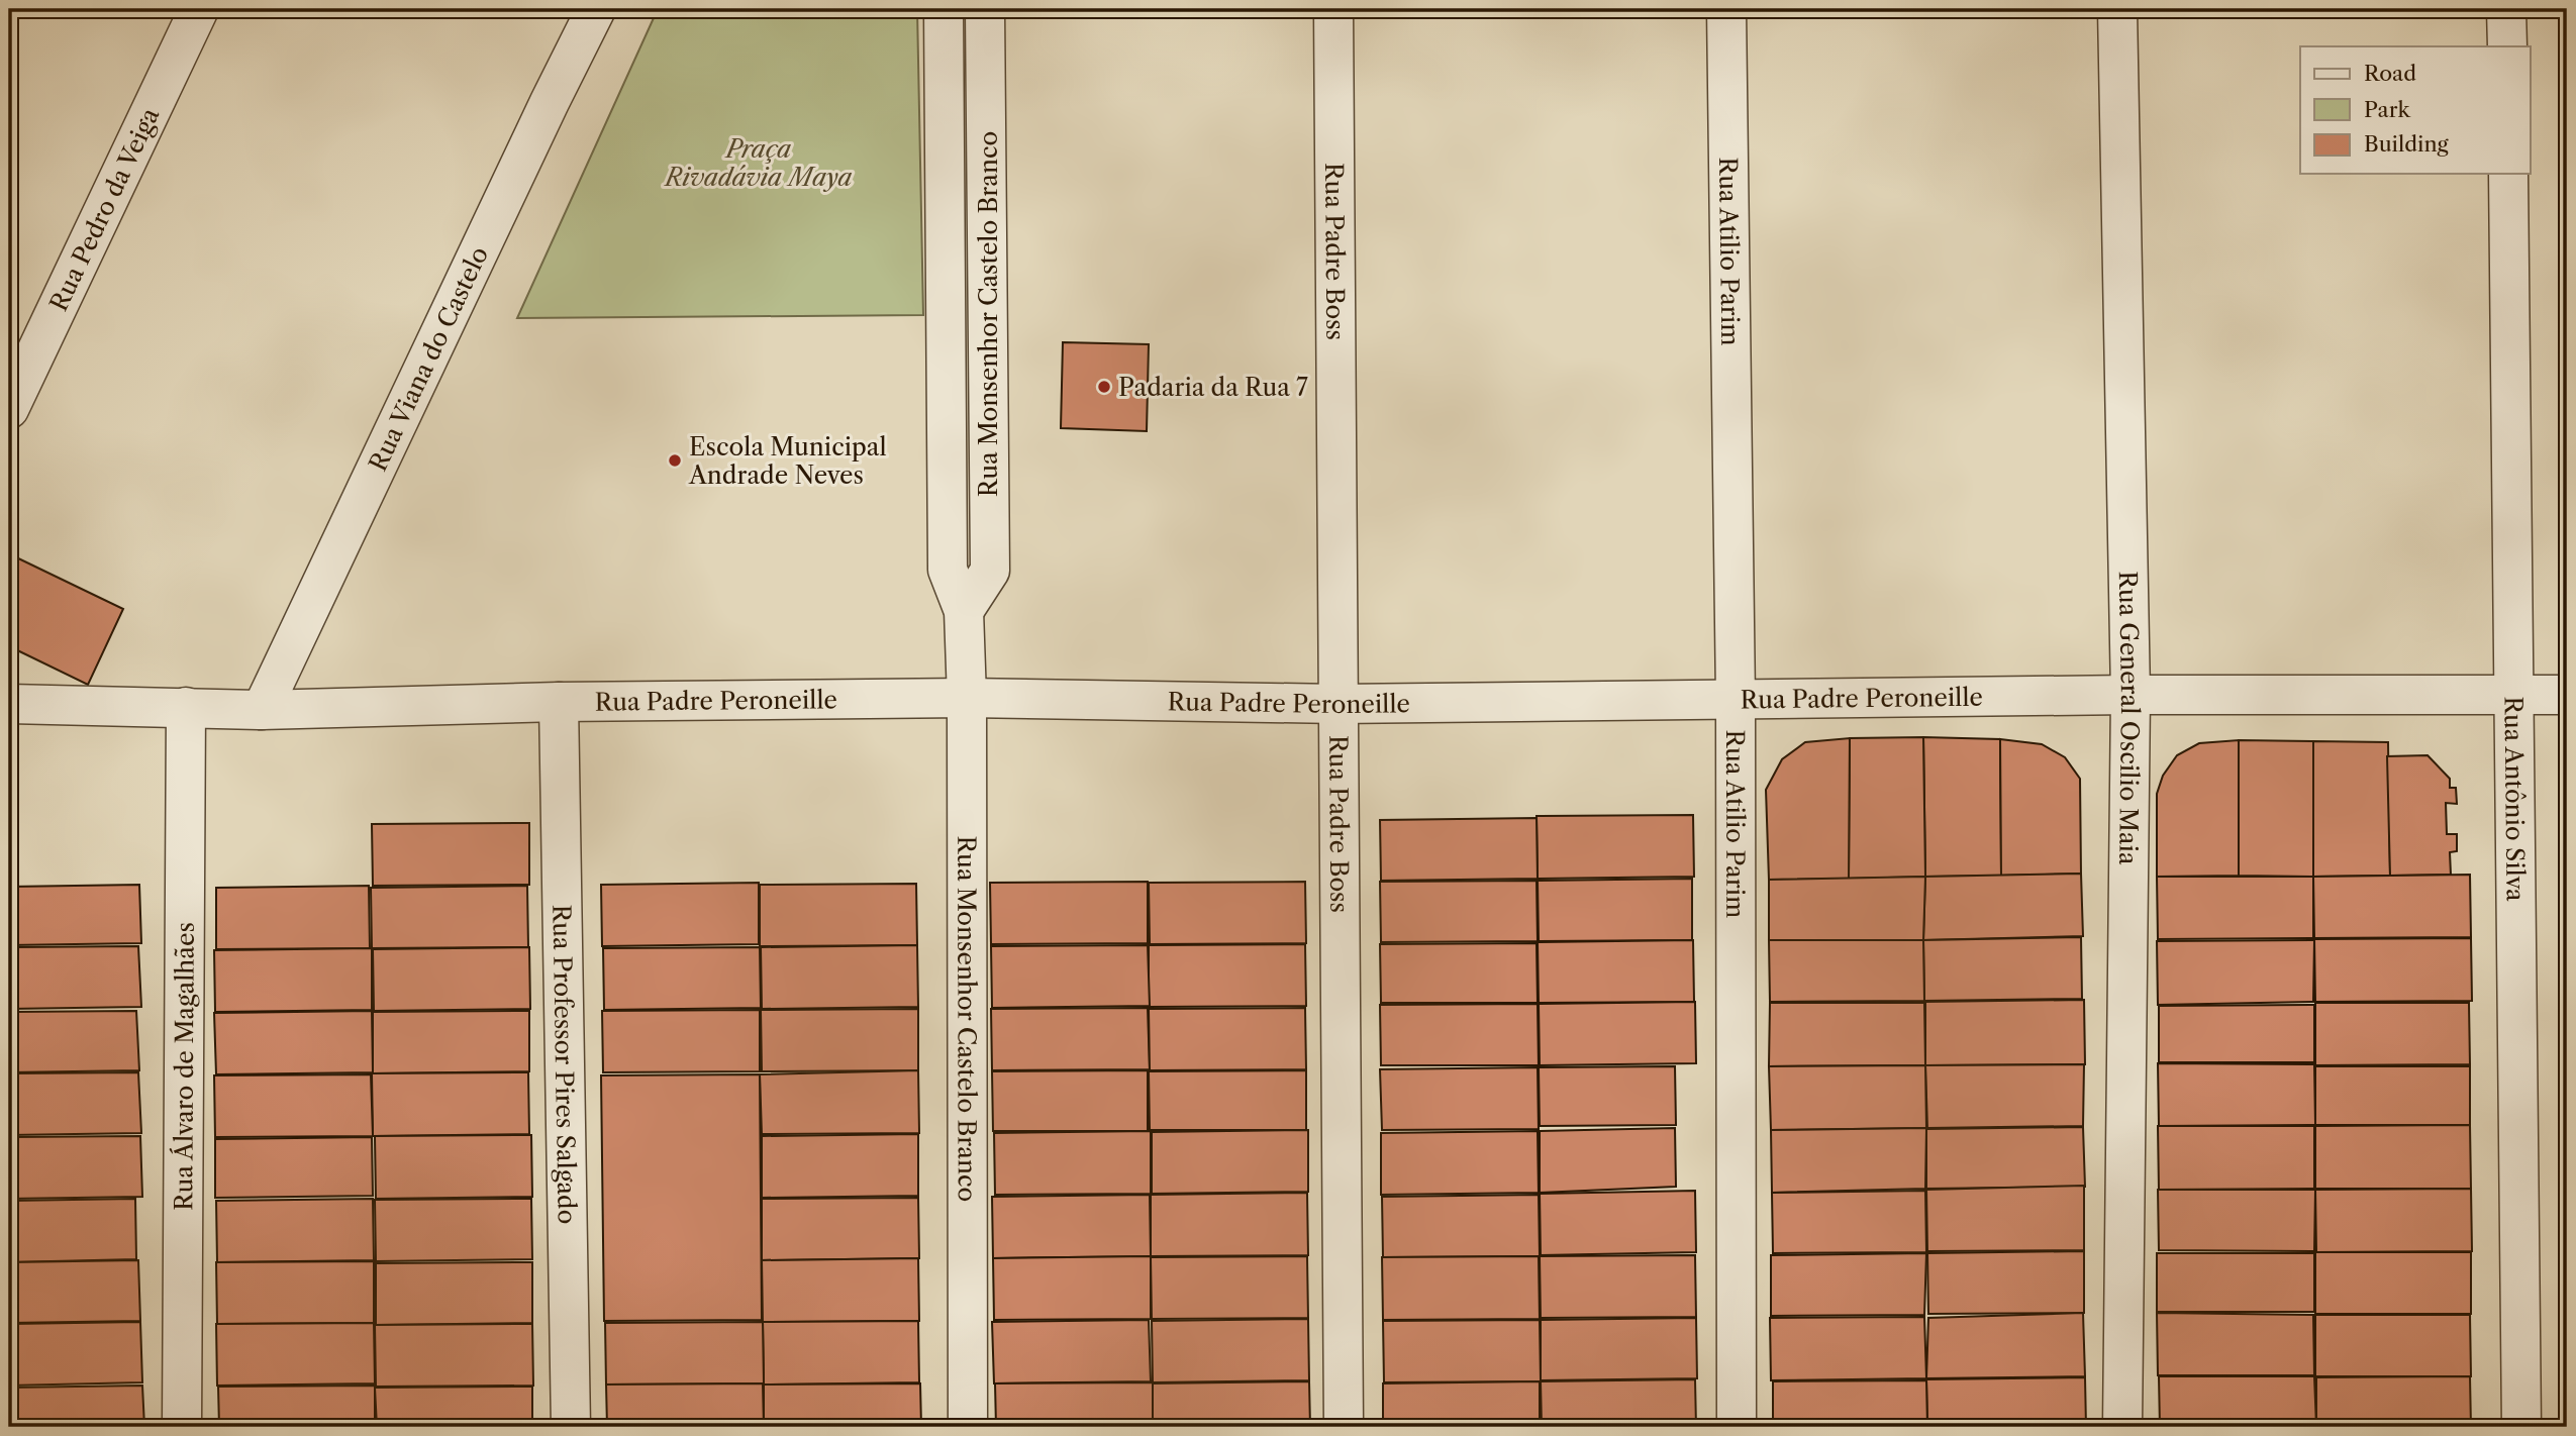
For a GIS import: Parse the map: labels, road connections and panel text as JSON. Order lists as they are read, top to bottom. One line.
{"streets":{"street":["Rua Pedro da Veiga","Rua Padre Boss","Rua Atilio Parim","Rua Monsenhor Castelo Branco","Rua Viana do Castelo","Rua Padre Peroneille","Rua General Oscilio Maia","Rua Antônio Silva","Rua Professor Pires Salgado","Rua Álvaro de Magalhães"]},"crossings":[["Rua Padre Boss","Rua Padre Peroneille"],["Rua Atilio Parim","Rua Padre Peroneille"],["Rua Monsenhor Castelo Branco","Rua Padre Peroneille"],["Rua Viana do Castelo","Rua Padre Peroneille"],["Rua Padre Peroneille","Rua General Oscilio Maia"],["Rua Padre Peroneille","Rua Antônio Silva"],["Rua Padre Peroneille","Rua Professor Pires Salgado"],["Rua Padre Peroneille","Rua Álvaro de Magalhães"]],"parks":["Praça Rivadávia Maya"],"places":["Padaria da Rua 7","Escola Municipal Andrade Neves"],"legend":["Road","Park","Building"]}
